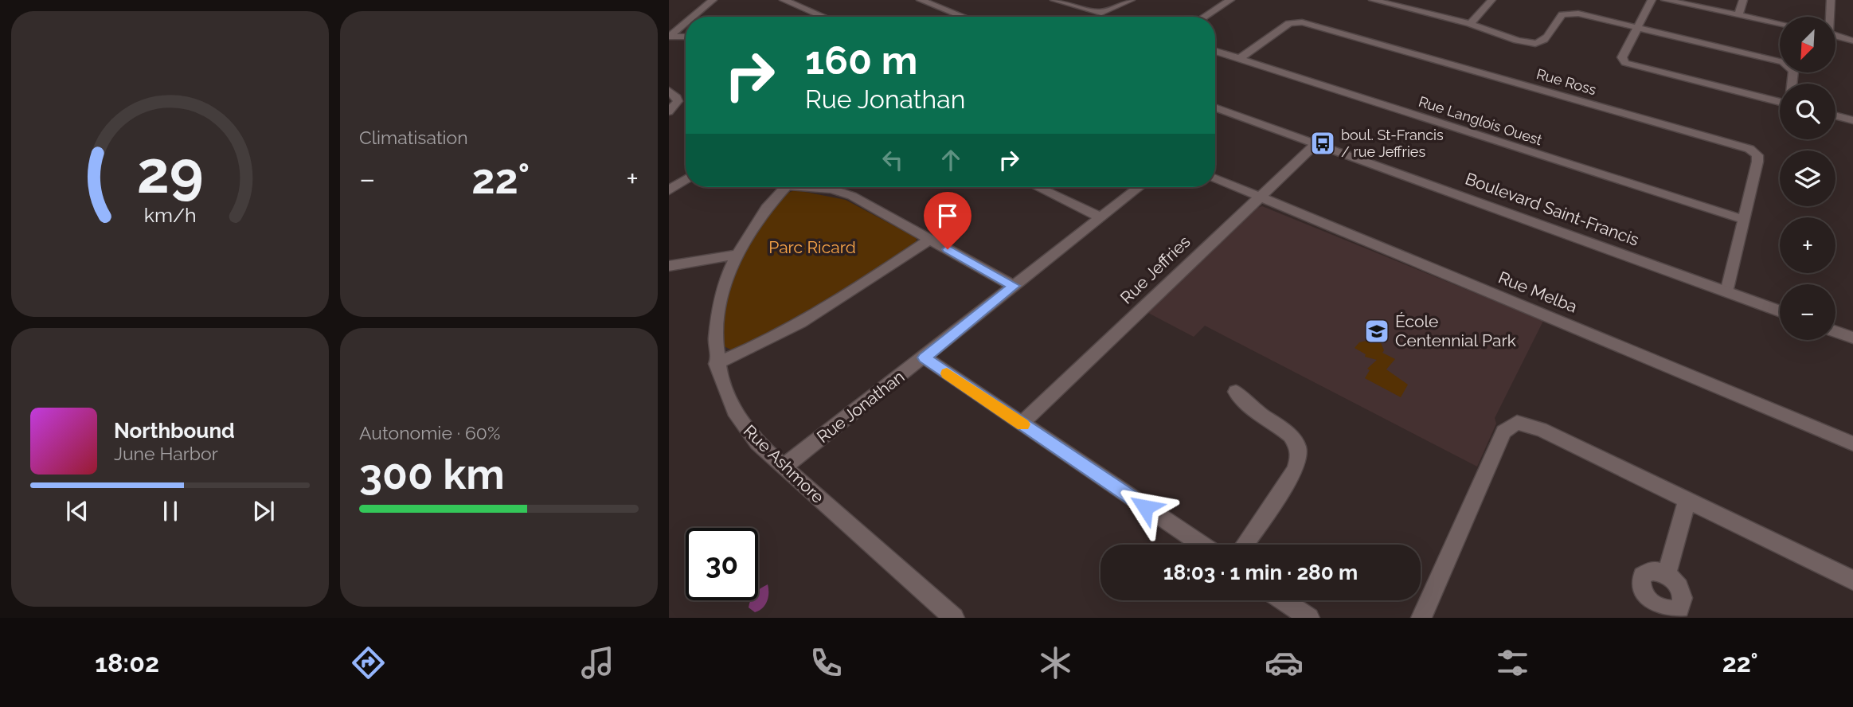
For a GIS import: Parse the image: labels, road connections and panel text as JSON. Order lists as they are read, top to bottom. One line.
{"streets":{"street":["Rue Ross","Rue Langlois Ouest","Boulevard Saint-Francis","Rue Jeffries","Rue Melba","Rue Jonathan","Rue Ashmore"]},"crossings":[["Rue Ross","Rue Langlois Ouest"],["Rue Ross","Boulevard Saint-Francis"],["Boulevard Saint-Francis","Rue Jeffries"],["Rue Jeffries","Rue Melba"],["Rue Jonathan","Rue Ashmore"]],"parks":["Parc Ricard"],"places":{"bus stop":["boul. St-Francis / rue Jeffries"],"school or university":["École Centennial Park"]},"north":"bottom left","page":{"tile":["Climatisation",["Autonomie · 60%","300 km"]],"map_buttons":["+","−"],"turn":["160 m","Rue Jonathan"],"heat":["−","22°","+"],"song":["Northbound","June Harbor"],"limit":"30","trip":"18:03 · 1 min · 280 m","tabs":["18:02","22°"],"gauge":["29","km/h"]}}
